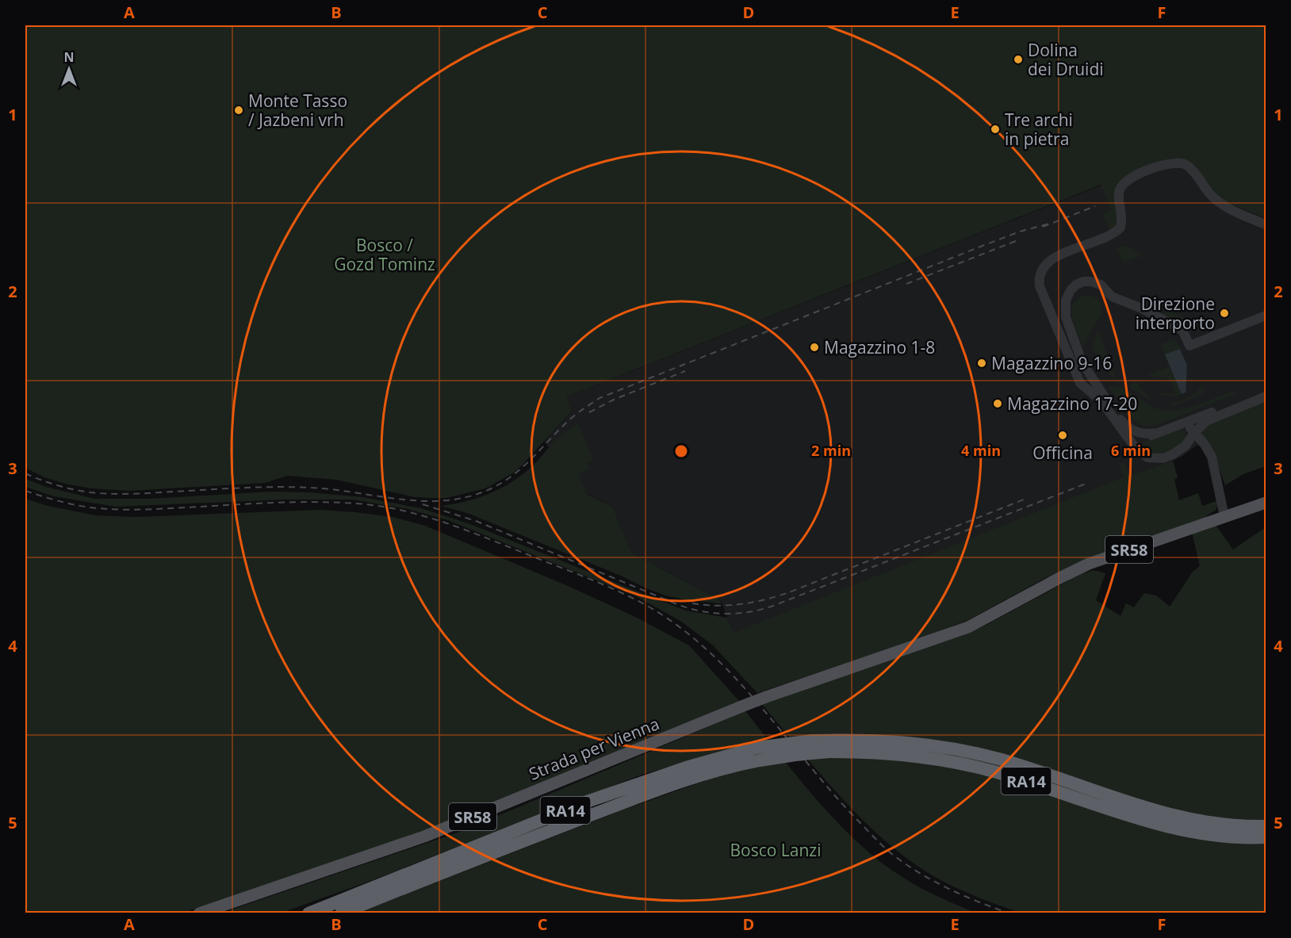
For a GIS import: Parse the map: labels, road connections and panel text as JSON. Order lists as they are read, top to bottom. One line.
{"streets":{"highway":["RA14"],"main road":["SR58","Strada per Vienna"]},"crossings":[["SR58","Strada per Vienna"]],"parks":["Bosco / Gozd Tominz","Bosco Lanzi"],"places":["Dolina dei Druidi","Monte Tasso / Jazbeni vrh","Tre archi in pietra","Direzione interporto","Magazzino 1-8","Magazzino 9-16","Magazzino 17-20","Officina"],"north":"top","grid":{"columns":["A","B","C","D","E","F"],"rows":["1","2","3","4","5"]},"rings":["2 min","4 min","6 min"]}
